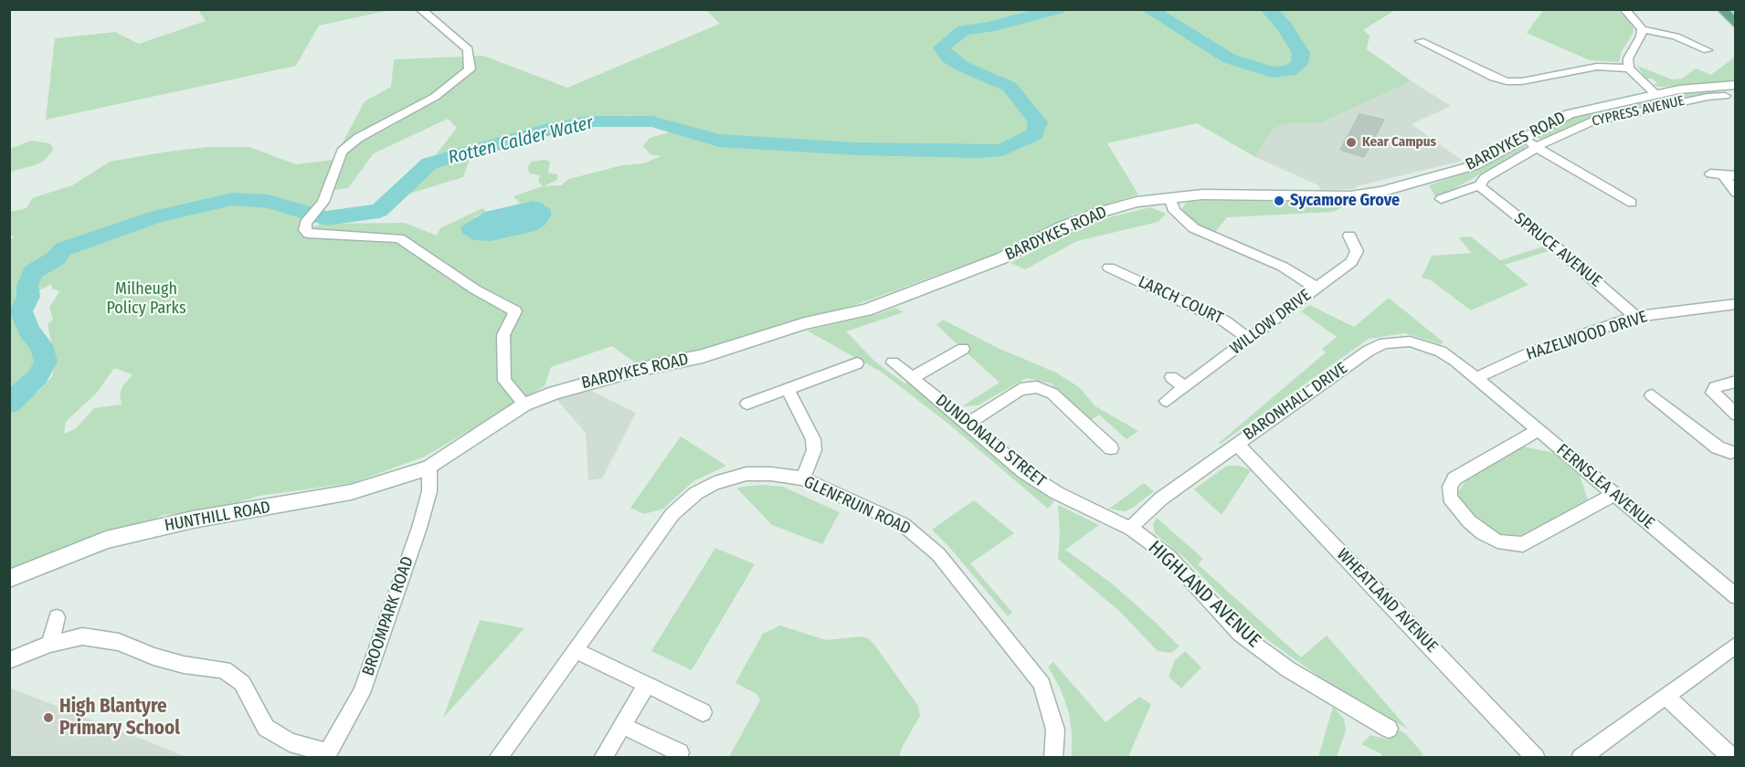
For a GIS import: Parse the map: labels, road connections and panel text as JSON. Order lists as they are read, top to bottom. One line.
{"streets":{"main road":["BARDYKES ROAD","HUNTHILL ROAD"],"street":["CYPRESS AVENUE","SPRUCE AVENUE","LARCH COURT","WILLOW DRIVE","HAZELWOOD DRIVE","BARONHALL DRIVE","DUNDONALD STREET","FERNSLEA AVENUE","GLENFRUIN ROAD","HIGHLAND AVENUE","WHEATLAND AVENUE","BROOMPARK ROAD"]},"crossings":[["CYPRESS AVENUE","SPRUCE AVENUE"],["BARDYKES ROAD","HUNTHILL ROAD"],["BARDYKES ROAD","BROOMPARK ROAD"],["SPRUCE AVENUE","HAZELWOOD DRIVE"],["LARCH COURT","WILLOW DRIVE"],["HAZELWOOD DRIVE","BARONHALL DRIVE"],["HAZELWOOD DRIVE","FERNSLEA AVENUE"],["BARONHALL DRIVE","DUNDONALD STREET"],["BARONHALL DRIVE","FERNSLEA AVENUE"],["BARONHALL DRIVE","HIGHLAND AVENUE"],["BARONHALL DRIVE","WHEATLAND AVENUE"],["DUNDONALD STREET","HIGHLAND AVENUE"],["HUNTHILL ROAD","BROOMPARK ROAD"]],"water":["Rotten Calder Water"],"parks":["Milheugh Policy Parks"],"places":["Kear Campus","Sycamore Grove","High Blantyre Primary School"]}
